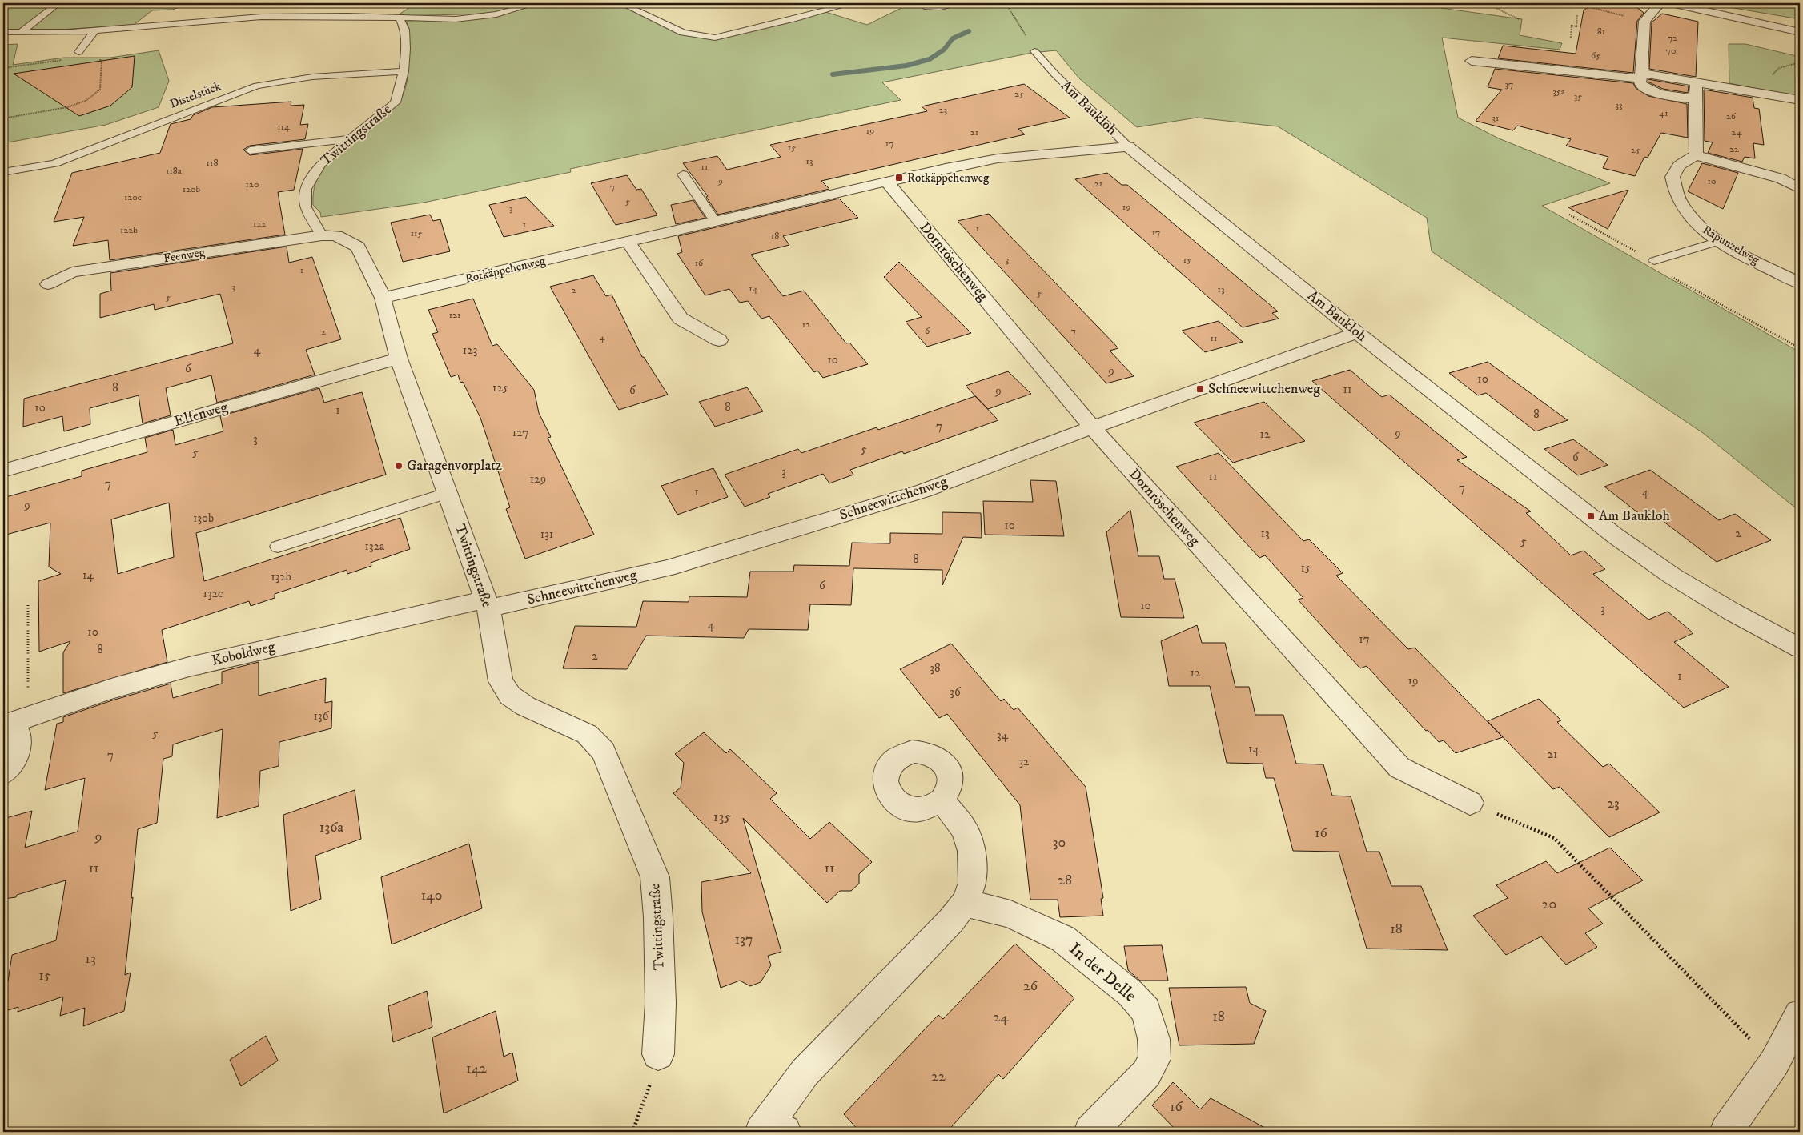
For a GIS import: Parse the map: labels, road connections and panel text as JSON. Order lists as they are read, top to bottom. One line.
{"streets":{"street":["Am Baukloh","Twittingstraße","Rapunzelweg","Feenweg","Dornröschenweg","Rotkäppchenweg","Elfenweg","Schneewittchenweg","Koboldweg","In der Delle"],"lane":["Distelstück"]},"crossings":[["Distelstück","Twittingstraße"],["Am Baukloh","Rotkäppchenweg"],["Am Baukloh","Schneewittchenweg"],["Twittingstraße","Feenweg"],["Twittingstraße","Rotkäppchenweg"],["Twittingstraße","Elfenweg"],["Twittingstraße","Schneewittchenweg"],["Twittingstraße","Koboldweg"],["Dornröschenweg","Rotkäppchenweg"],["Dornröschenweg","Schneewittchenweg"],["Schneewittchenweg","Koboldweg"]],"places":{"transit":["Rotkäppchenweg","Schneewittchenweg","Am Baukloh"],"other":["Garagenvorplatz"]},"house_numbers":["81","72","70","65","37","35a","25","35","33","23","41","26","31","114","19","21","24","17","15","22","25","13","118","11","118a","9","10","21","120","7","120b","120c","5","19","3","122","1","1","122b","17","115","18","3","15","16","1","3","14","13","2","5","5","121","12","6","7","2","4","11","4","123","10","6","9","10","8","125","11","6","9","8","10","1","8","7","127","9","12","3","5","5","6","3","11","129","7","7","1","4","9","130b","10","13","2","131","5","132a","8","15","14","132b","6","132c","10","3","4","10","17","8","2","38","12","1","19","36","136","5","34","14","21","7","32","23","135","136a","16","9","30","11","11","28","140","20","18","137","13","15","26","18","24","142","22","16"]}
